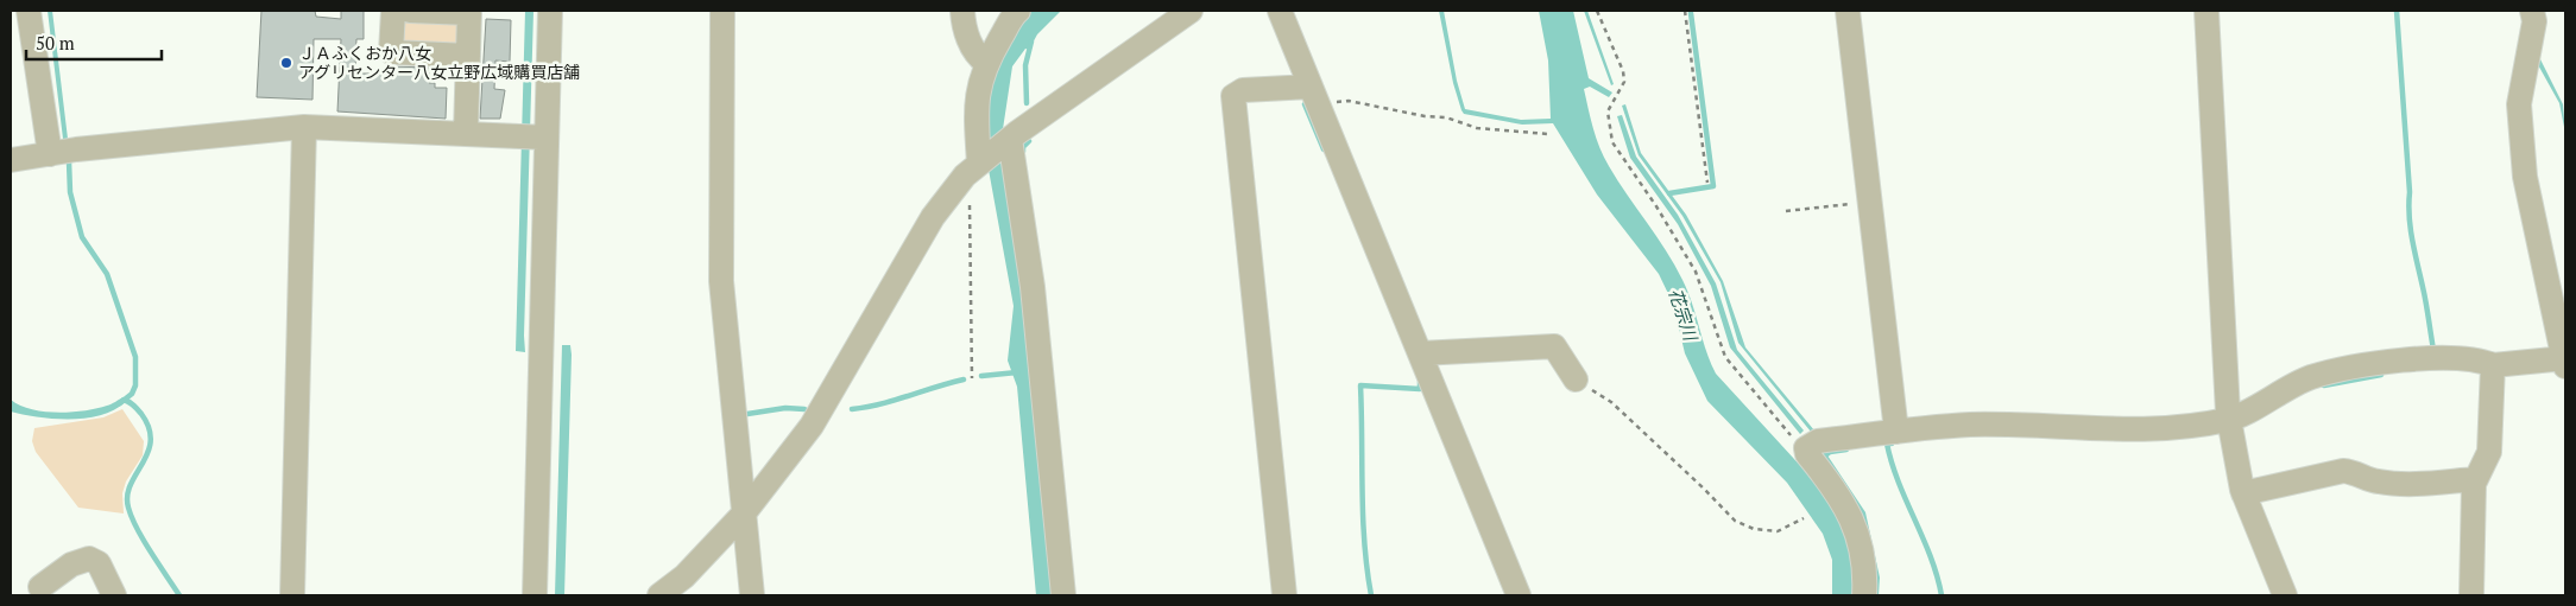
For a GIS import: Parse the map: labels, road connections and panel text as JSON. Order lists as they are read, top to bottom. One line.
{"water":["花宗川"],"places":["ＪＡふくおか八女 アグリセンター八女立野広域購買店舗"],"scale_bar":"50 m"}
